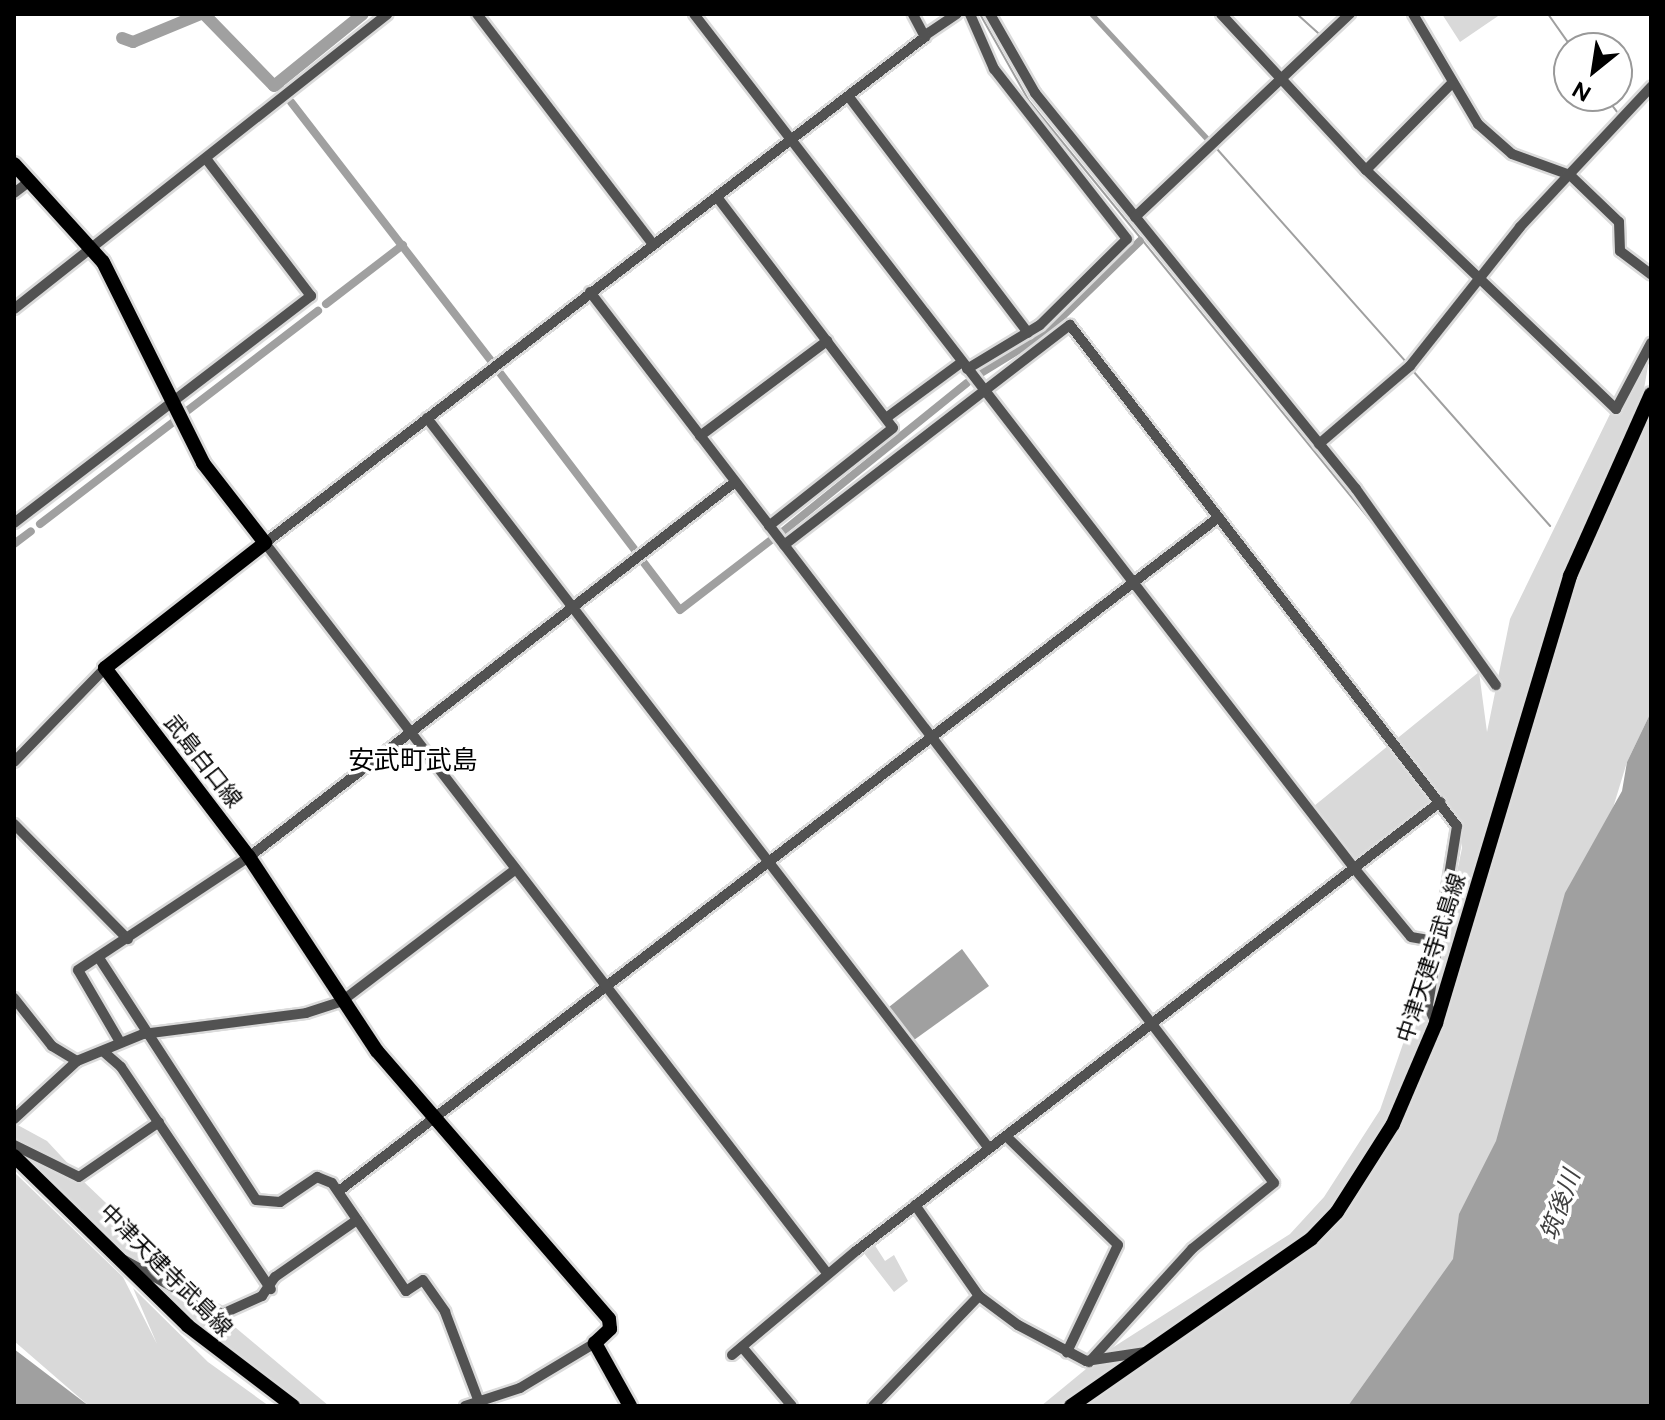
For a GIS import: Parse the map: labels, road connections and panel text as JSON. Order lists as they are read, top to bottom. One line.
{"streets":{"main road":["武島白口線","中津天建寺武島線"]},"districts":["安武町武島"],"water":["筑後川"],"north":"bottom left"}
